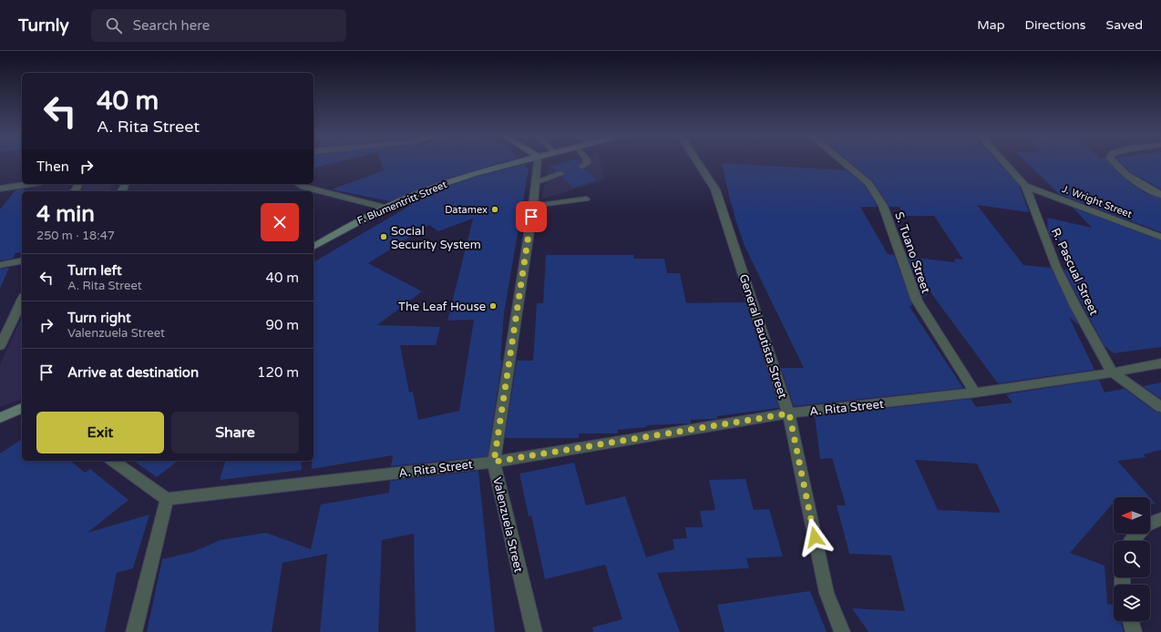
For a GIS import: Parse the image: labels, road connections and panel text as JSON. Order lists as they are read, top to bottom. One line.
{"streets":{"main road":["F. Blumentritt Street"],"street":["J. Wright Street","S. Tuano Street","R. Pascual Street","General Bautista Street","A. Rita Street","Valenzuela Street"]},"crossings":[["J. Wright Street","R. Pascual Street"],["S. Tuano Street","A. Rita Street"],["R. Pascual Street","A. Rita Street"],["General Bautista Street","A. Rita Street"],["A. Rita Street","Valenzuela Street"]],"places":["Datamex","Social Security System","The Leaf House"],"north":"left","page":{"header":"Turnly","search":"Search here","nav":["Map","Directions","Saved"],"turn":["40 m","A. Rita Street"],"then":"Then","heading":["4 min","250 m · 18:47"],"list":[{"name":"Turn left","note":"A. Rita Street","value":"40 m"},{"name":"Turn right","note":"Valenzuela Street","value":"90 m"},{"name":"Arrive at destination","value":"120 m"}],"buttons":["Exit","Share"]}}
